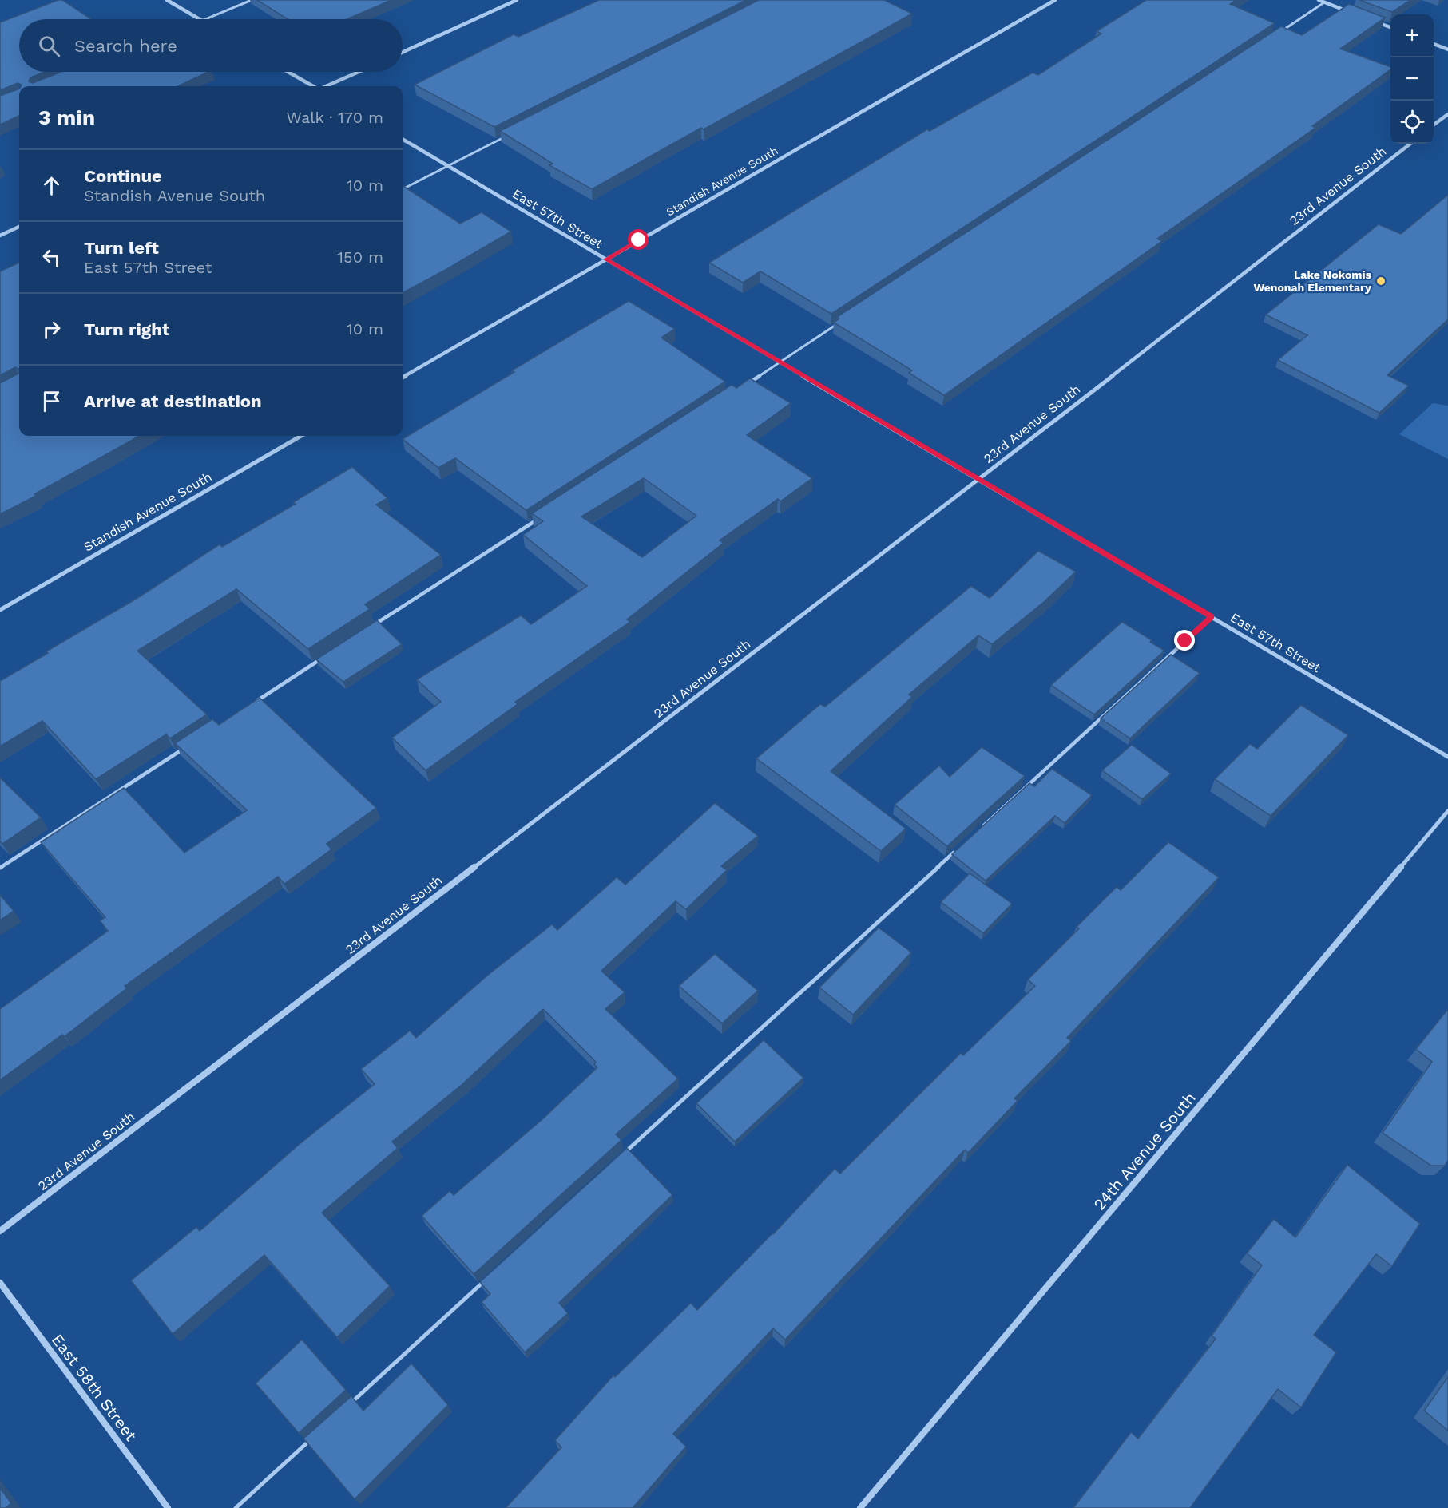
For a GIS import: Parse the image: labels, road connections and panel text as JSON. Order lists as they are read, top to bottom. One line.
{"streets":{"street":["Standish Avenue South","23rd Avenue South","East 57th Street","24th Avenue South","East 58th Street"]},"crossings":[["Standish Avenue South","East 57th Street"],["23rd Avenue South","East 57th Street"]],"places":["Lake Nokomis Wenonah Elementary"],"page":{"map_buttons":["+","−"],"search":"Search here","heading":["3 min","Walk · 170 m"],"list":[["Continue","Standish Avenue South","10 m"],["Turn left","East 57th Street","150 m"],["Turn right","10 m"],"Arrive at destination"]}}
